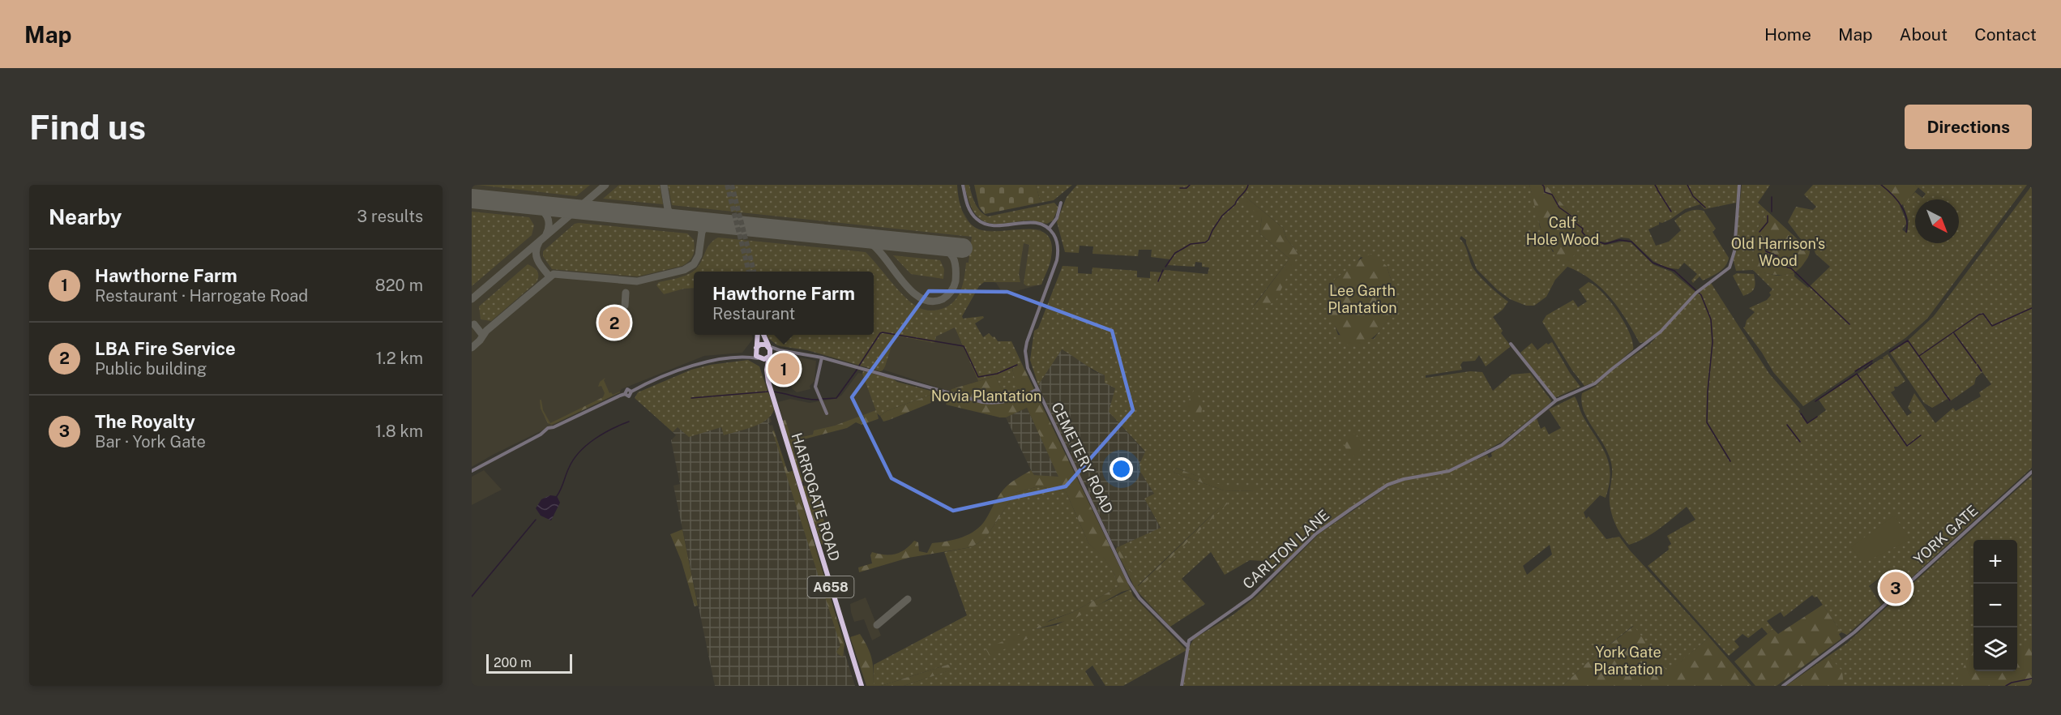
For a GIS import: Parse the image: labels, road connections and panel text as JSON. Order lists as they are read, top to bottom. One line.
{"streets":{"highway":["HARROGATE ROAD","A658"],"street":["CEMETERY ROAD","YORK GATE","CARLTON LANE"]},"crossings":[["CEMETERY ROAD","CARLTON LANE"]],"parks":["Calf Hole Wood","Old Harrison's Wood","Lee Garth Plantation","Novia Plantation","York Gate Plantation"],"scale_bar":"200 m","north":"bottom right","page":{"header":"Map","nav":["Home","Map","About","Contact"],"buttons":"Directions","title":"Find us","heading":["Nearby","3 results"],"list":[{"mark":"1","name":"Hawthorne Farm","note":"Restaurant · Harrogate Road","value":"820 m"},{"mark":"2","name":"LBA Fire Service","note":"Public building","value":"1.2 km"},{"mark":"3","name":"The Royalty","note":"Bar · York Gate","value":"1.8 km"}],"popup":["Hawthorne Farm","Restaurant"],"pins":["2","1","3"],"map_buttons":["+","−"],"scale":"200 m"}}
